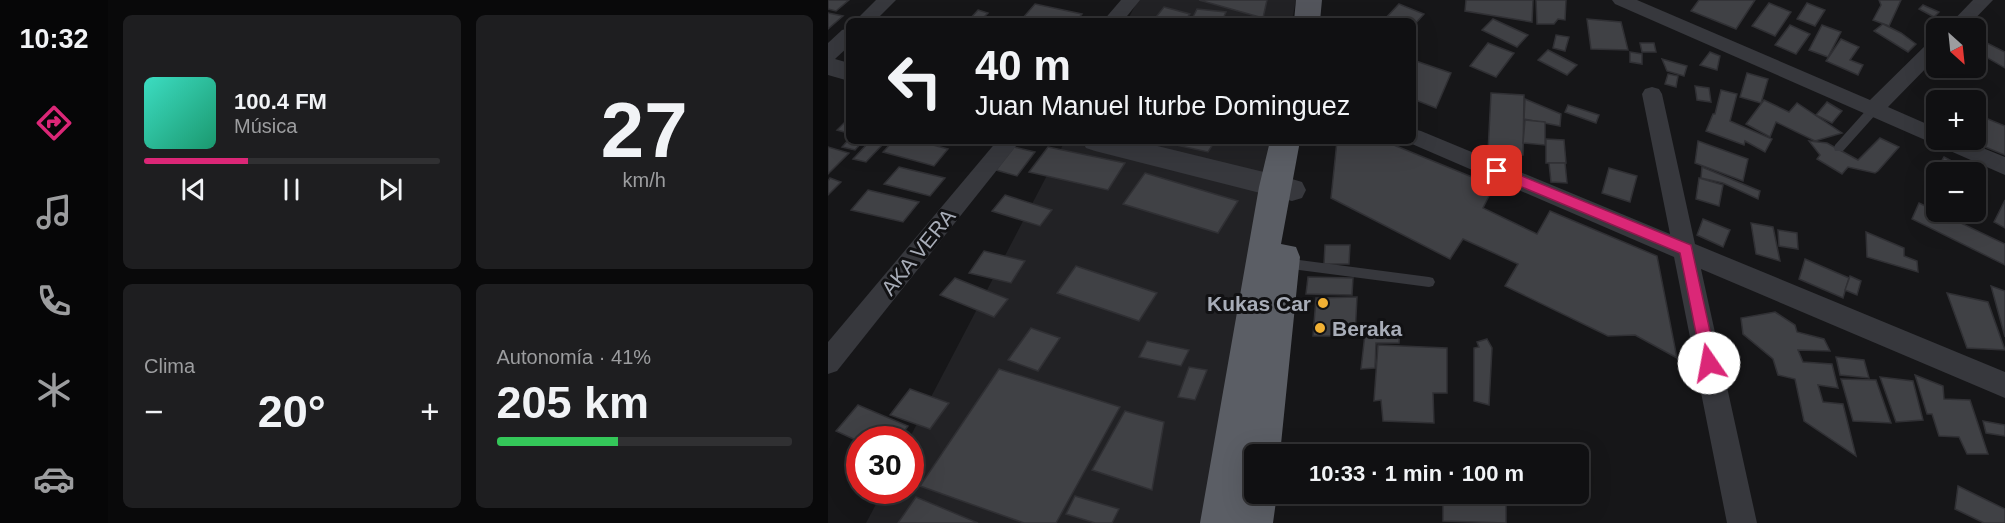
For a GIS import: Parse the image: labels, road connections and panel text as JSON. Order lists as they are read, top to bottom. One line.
{"streets":{"street":["AKA VERA"]},"places":["Kukas Car","Beraka"],"north":"bottom right","page":{"tabs":"10:32","tile":[["27","km/h"],"Clima",["Autonomía · 41%","205 km"]],"map_buttons":["+","−"],"turn":["40 m","Juan Manuel Iturbe Dominguez"],"song":["100.4 FM","Música"],"heat":["−","20°","+"],"limit":"30","trip":"10:33 · 1 min · 100 m"}}
